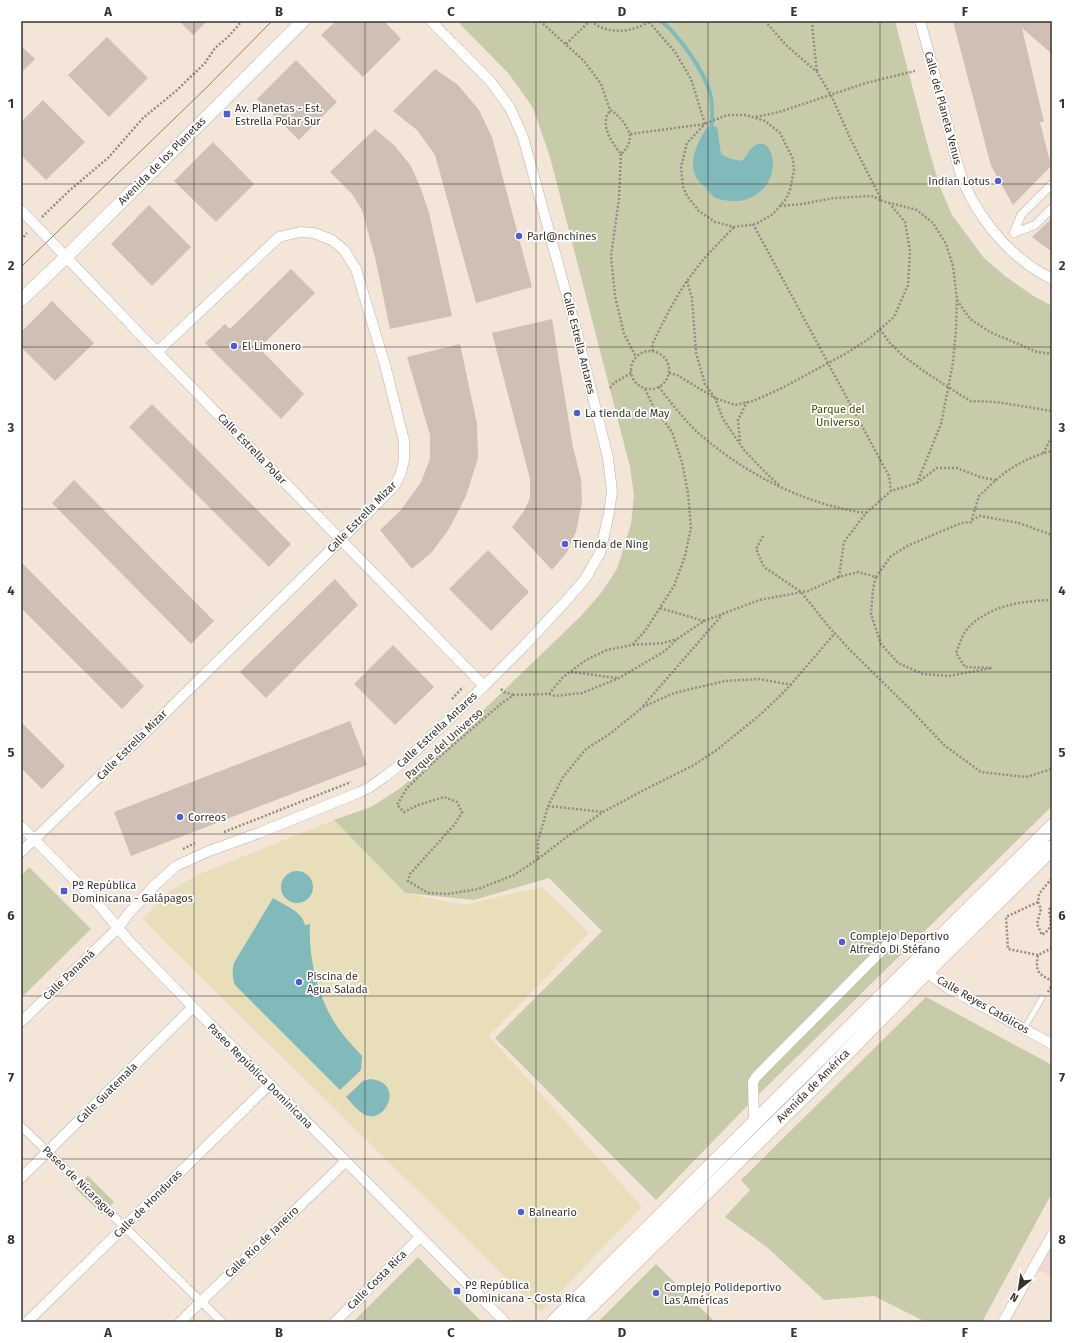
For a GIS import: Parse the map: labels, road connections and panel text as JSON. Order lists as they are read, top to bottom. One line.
{"streets":{"main road":["Avenida de América"],"street":["Calle del Planeta Venus","Avenida de los Planetas","Calle Estrella Antares","Calle Estrella Polar","Calle Estrella Mizar","Calle Panamá","Calle Reyes Católicos","Paseo República Dominicana","Calle Guatemala","Paseo de Nicaragua","Calle de Honduras","Calle Río de Janeiro","Calle Costa Rica"],"path":["Parque del Universo"]},"crossings":[["Avenida de los Planetas","Calle Estrella Polar"],["Calle Estrella Antares","Calle Estrella Polar"],["Calle Estrella Antares","Calle Panamá"],["Calle Estrella Antares","Paseo República Dominicana"],["Calle Estrella Polar","Calle Estrella Mizar"],["Calle Estrella Mizar","Paseo República Dominicana"],["Calle Panamá","Paseo República Dominicana"],["Calle Reyes Católicos","Avenida de América"],["Paseo República Dominicana","Calle Guatemala"],["Paseo República Dominicana","Calle de Honduras"],["Paseo República Dominicana","Calle Río de Janeiro"],["Paseo República Dominicana","Calle Costa Rica"],["Calle Guatemala","Paseo de Nicaragua"],["Paseo de Nicaragua","Calle de Honduras"],["Paseo de Nicaragua","Calle Río de Janeiro"]],"parks":["Parque del Universo"],"places":{"transit":["Av. Planetas - Est. Estrella Polar Sur","Pº República Dominicana - Galápagos","Pº República Dominicana - Costa Rica"],"other":["Indian Lotus","Parl@nchines","El Limonero","La tienda de May","Tienda de Ning","Correos","Complejo Deportivo Alfredo Di Stéfano","Piscina de Agua Salada","Balneario","Complejo Polideportivo Las Américas"]},"north":"bottom left","grid":{"columns":["A","B","C","D","E","F"],"rows":["1","2","3","4","5","6","7","8"]}}
